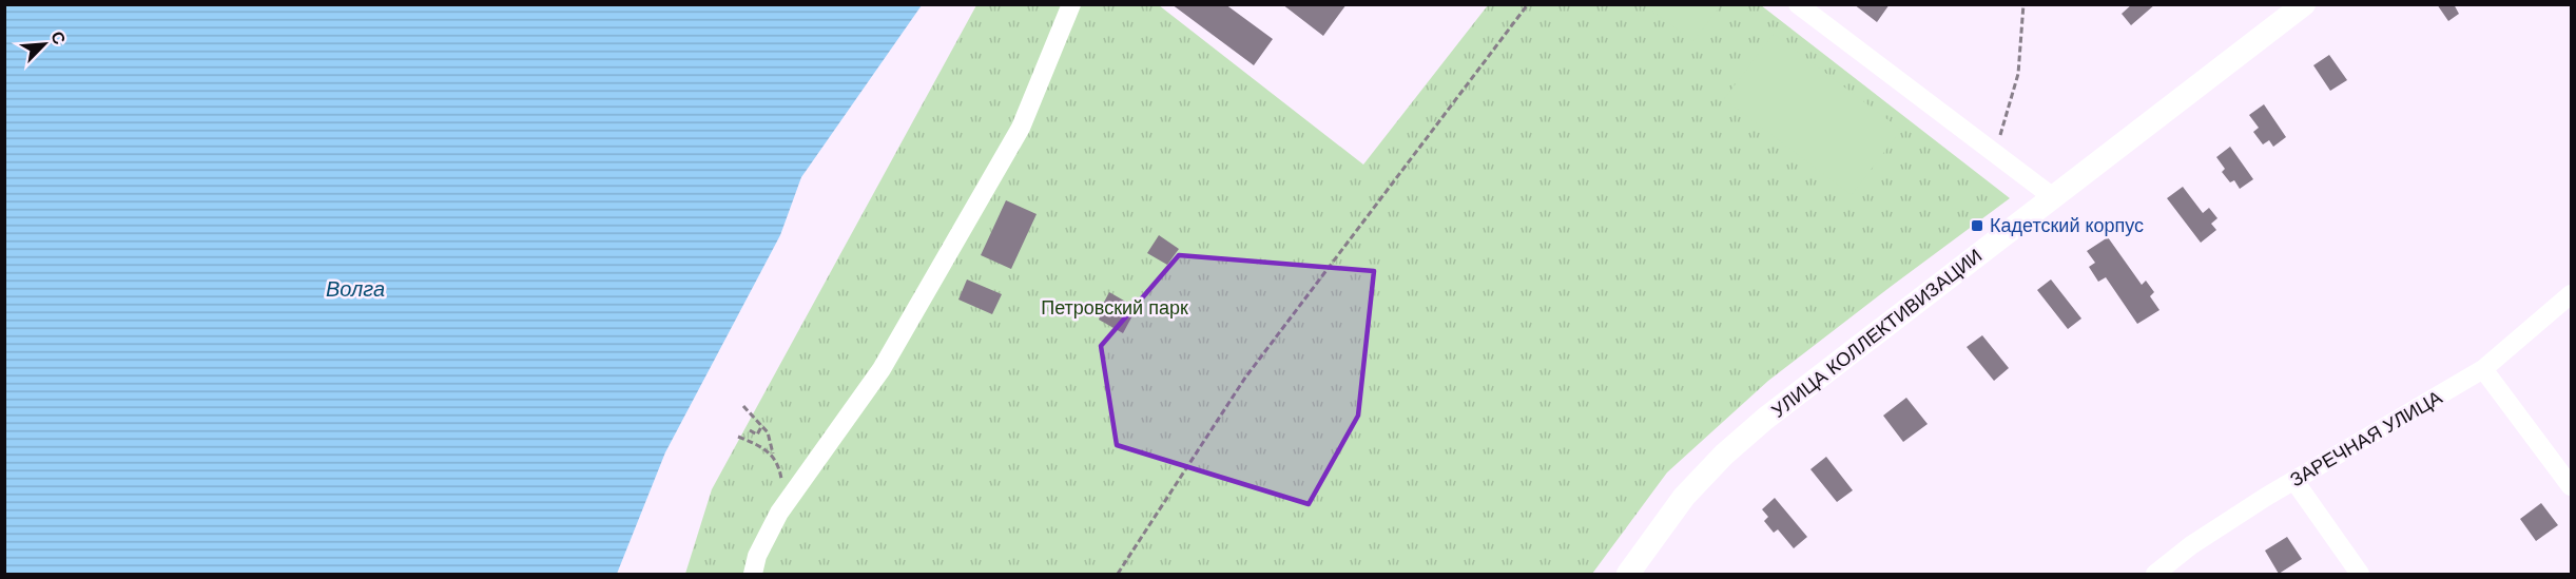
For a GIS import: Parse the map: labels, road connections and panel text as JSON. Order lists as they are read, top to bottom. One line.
{"streets":{"main road":["УЛИЦА КОЛЛЕКТИВИЗАЦИИ"],"street":["ЗАРЕЧНАЯ УЛИЦА"]},"water":["Волга"],"parks":["Петровский парк"],"places":{"transit":["Кадетский корпус"]},"north":"top right"}
